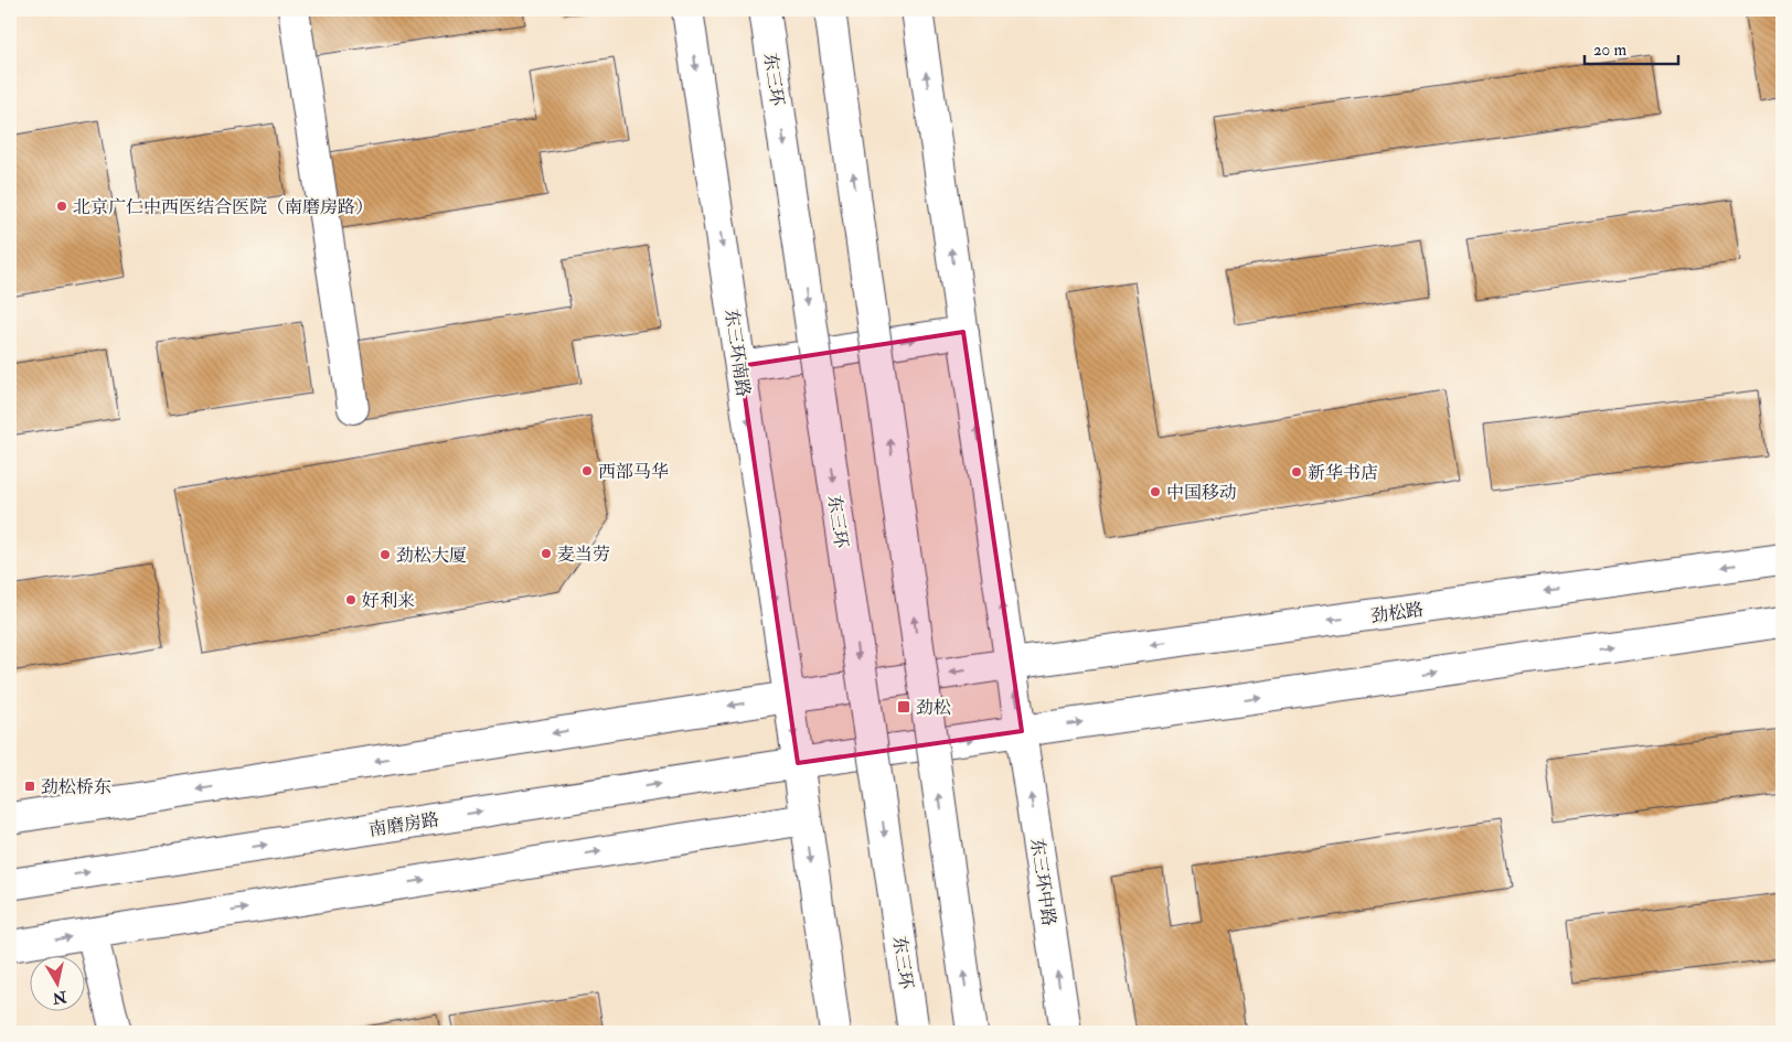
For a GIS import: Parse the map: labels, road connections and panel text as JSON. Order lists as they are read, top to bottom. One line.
{"streets":{"main road":["东三环","东三环南路","劲松路","南磨房路","东三环中路"]},"crossings":[["东三环南路","劲松路"],["东三环南路","南磨房路"],["劲松路","东三环中路"],["南磨房路","东三环中路"]],"places":{"other":["北京广仁中西医结合医院（南磨房路）","西部马华","新华书店","中国移动","麦当劳","劲松大厦","好利来"],"transit":["劲松","劲松桥东"]},"scale_bar":"20 m","north":"bottom"}
